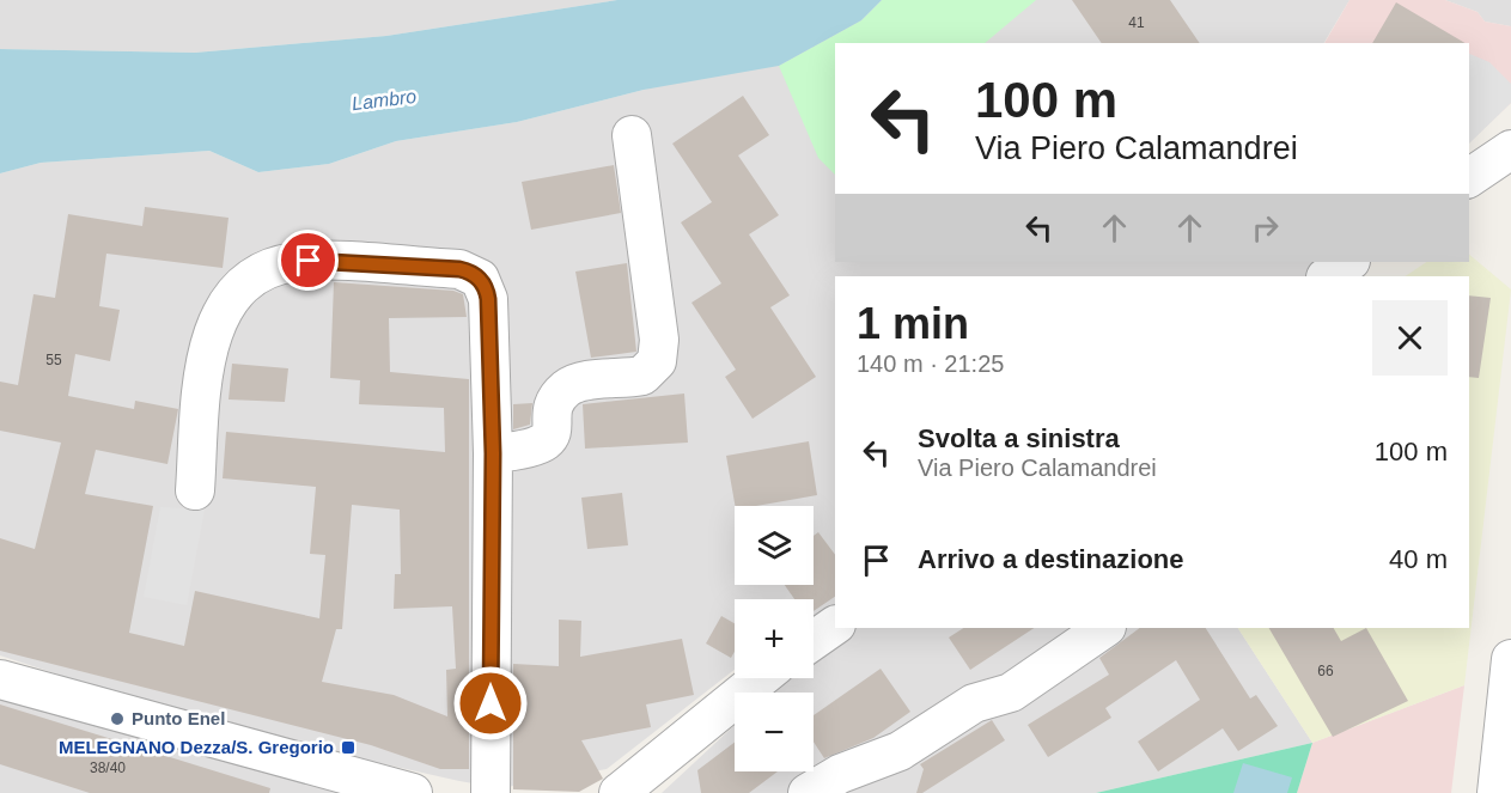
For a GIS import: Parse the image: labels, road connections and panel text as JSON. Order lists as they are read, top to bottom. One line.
{"water":["Lambro"],"places":{"other":["Punto Enel"],"transit":["MELEGNANO Dezza/S. Gregorio"]},"house_numbers":["41","55","66","38/40"],"page":{"turn":["100 m","Via Piero Calamandrei"],"heading":["1 min","140 m · 21:25"],"list":[{"name":"Svolta a sinistra","note":"Via Piero Calamandrei","value":"100 m"},{"name":"Arrivo a destinazione","value":"40 m"}],"map_buttons":["+","−"]}}
